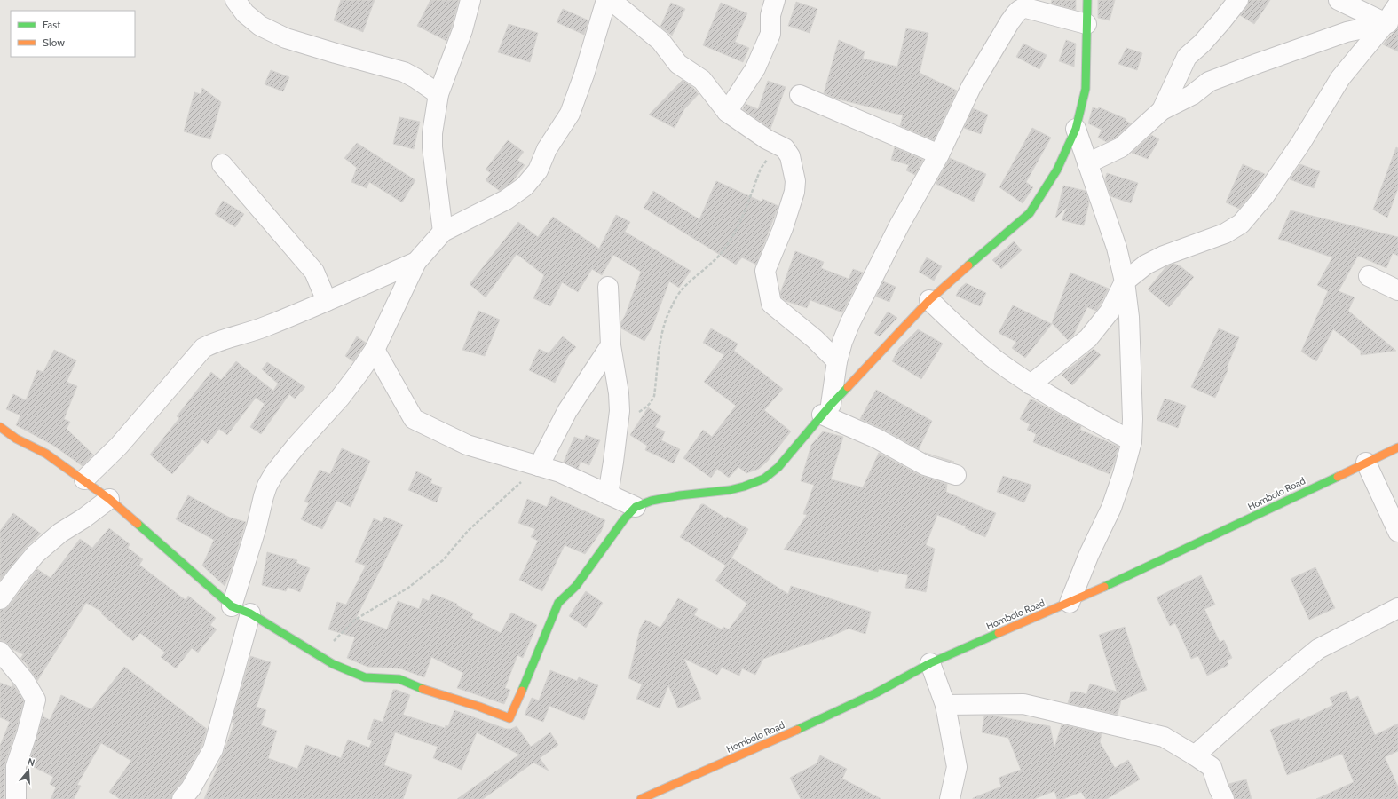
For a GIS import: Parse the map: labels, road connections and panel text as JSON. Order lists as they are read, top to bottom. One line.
{"streets":{"street":["Hombolo Road"]},"legend":["Fast","Slow"],"north":"top"}
